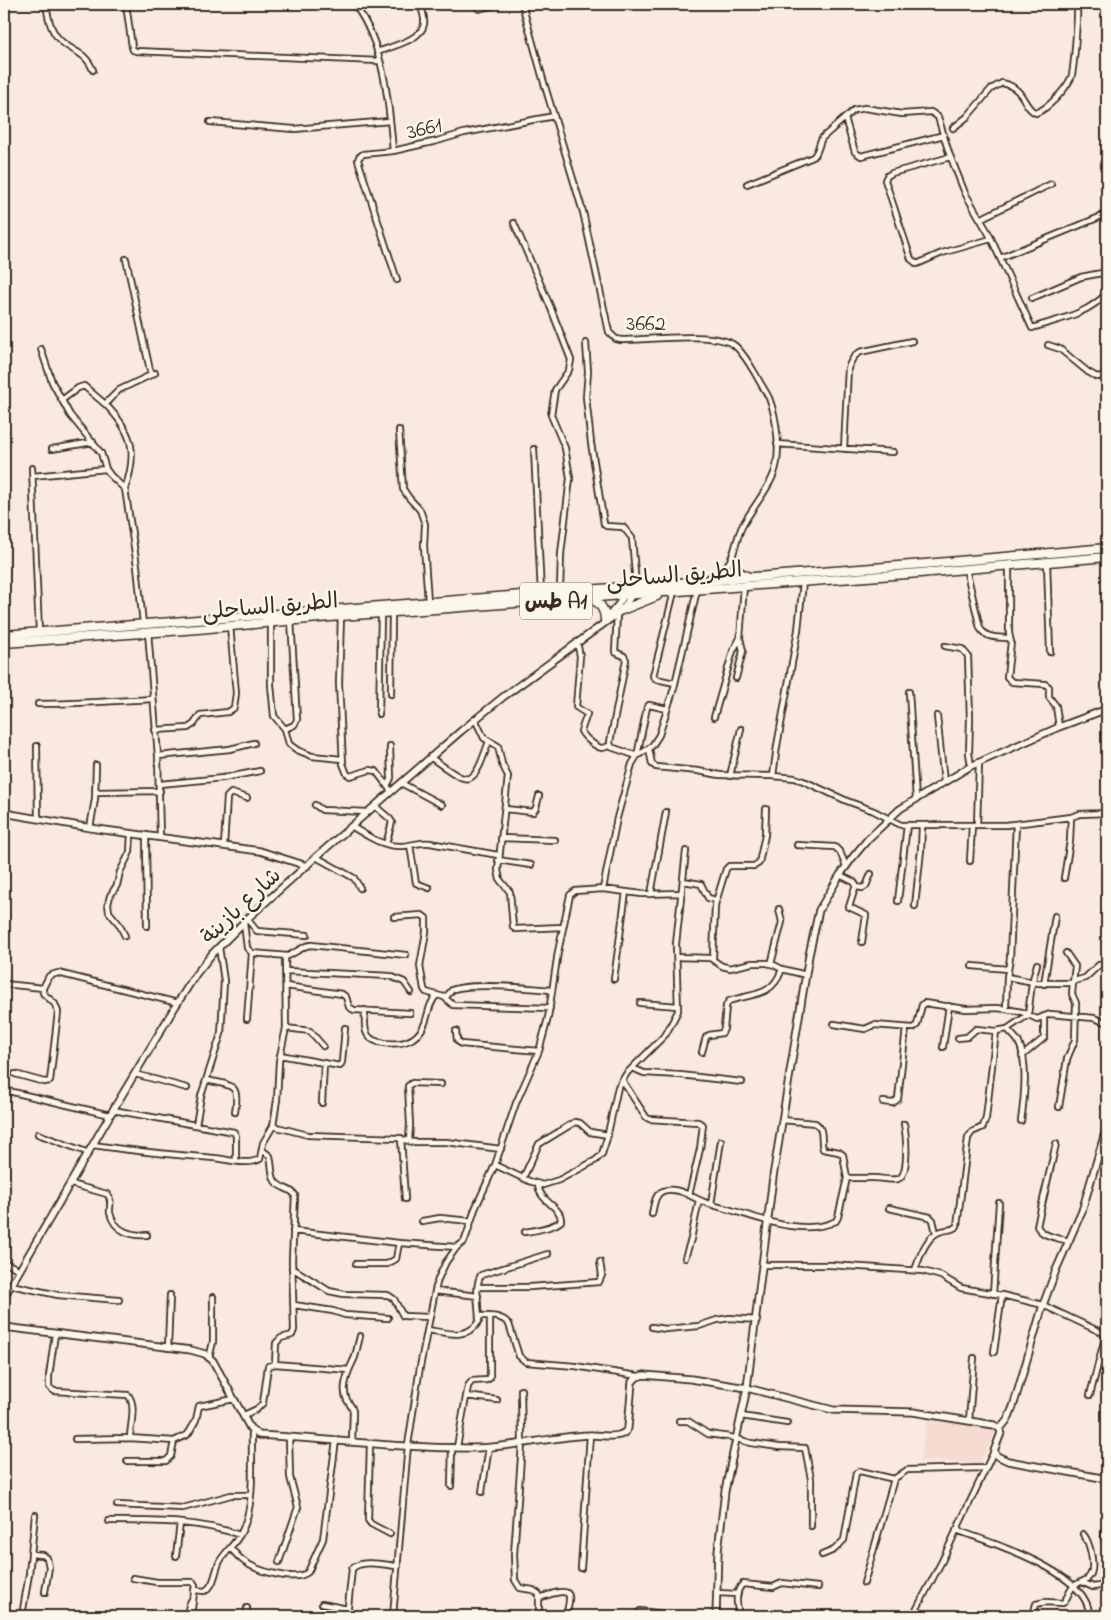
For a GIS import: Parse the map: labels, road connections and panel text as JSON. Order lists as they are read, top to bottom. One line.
{"streets":{"highway":["الطريق الساحلى","طس A1"],"street":["3661","3662","شارع بازينة"]},"crossings":[["3661","3662"],["3662","الطريق الساحلى"],["الطريق الساحلى","شارع بازينة"]]}
